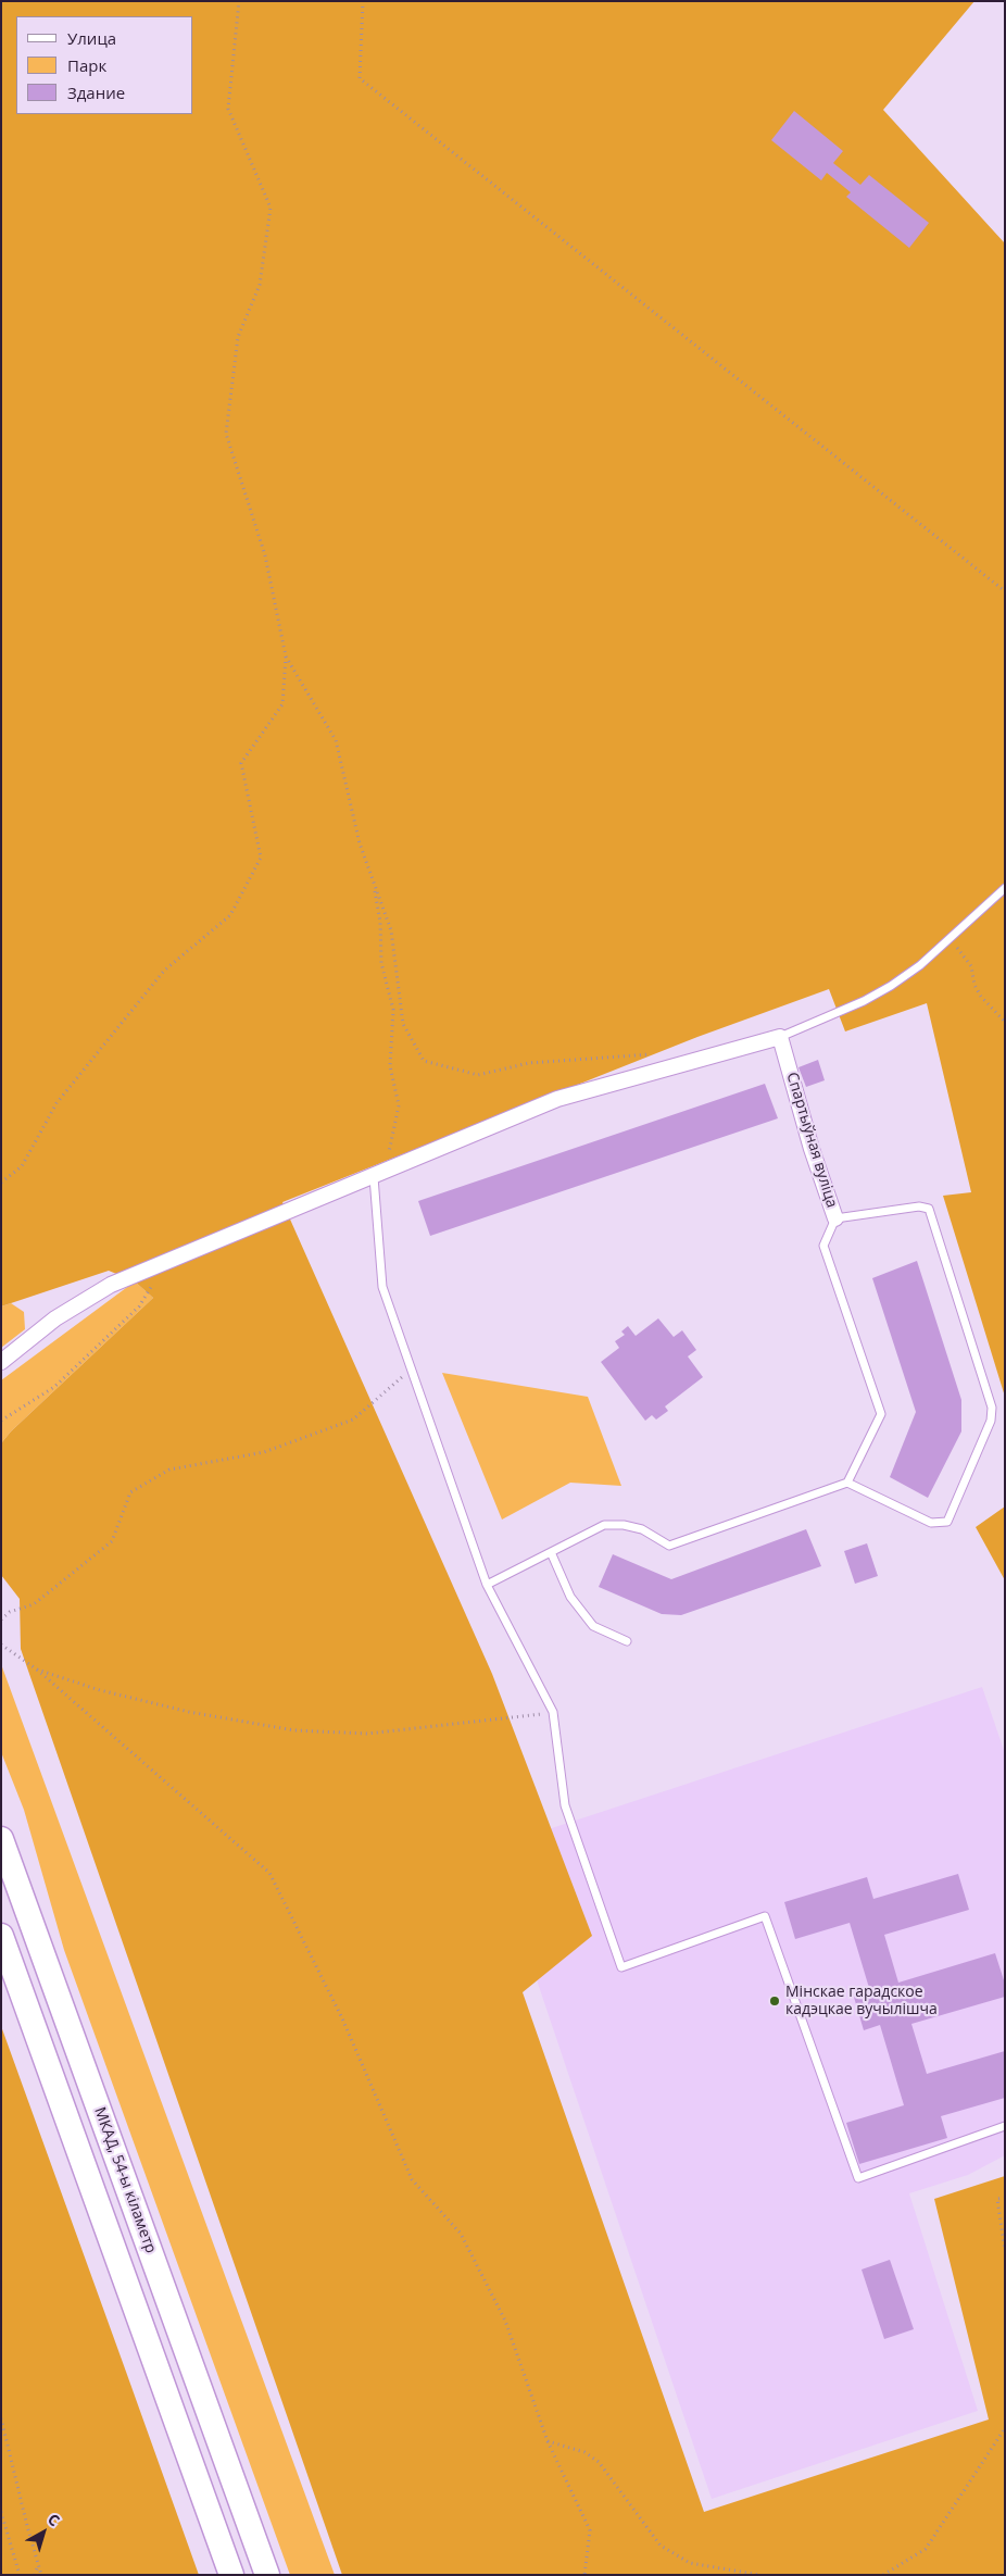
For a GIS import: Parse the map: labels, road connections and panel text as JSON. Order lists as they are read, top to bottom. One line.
{"streets":{"highway":["МКАД, 54-ы кіламетр"],"street":["Спартыўная вуліца"]},"places":["Мінскае гарадское кадэцкае вучылішча"],"legend":["Улица","Парк","Здание"],"north":"top right"}
